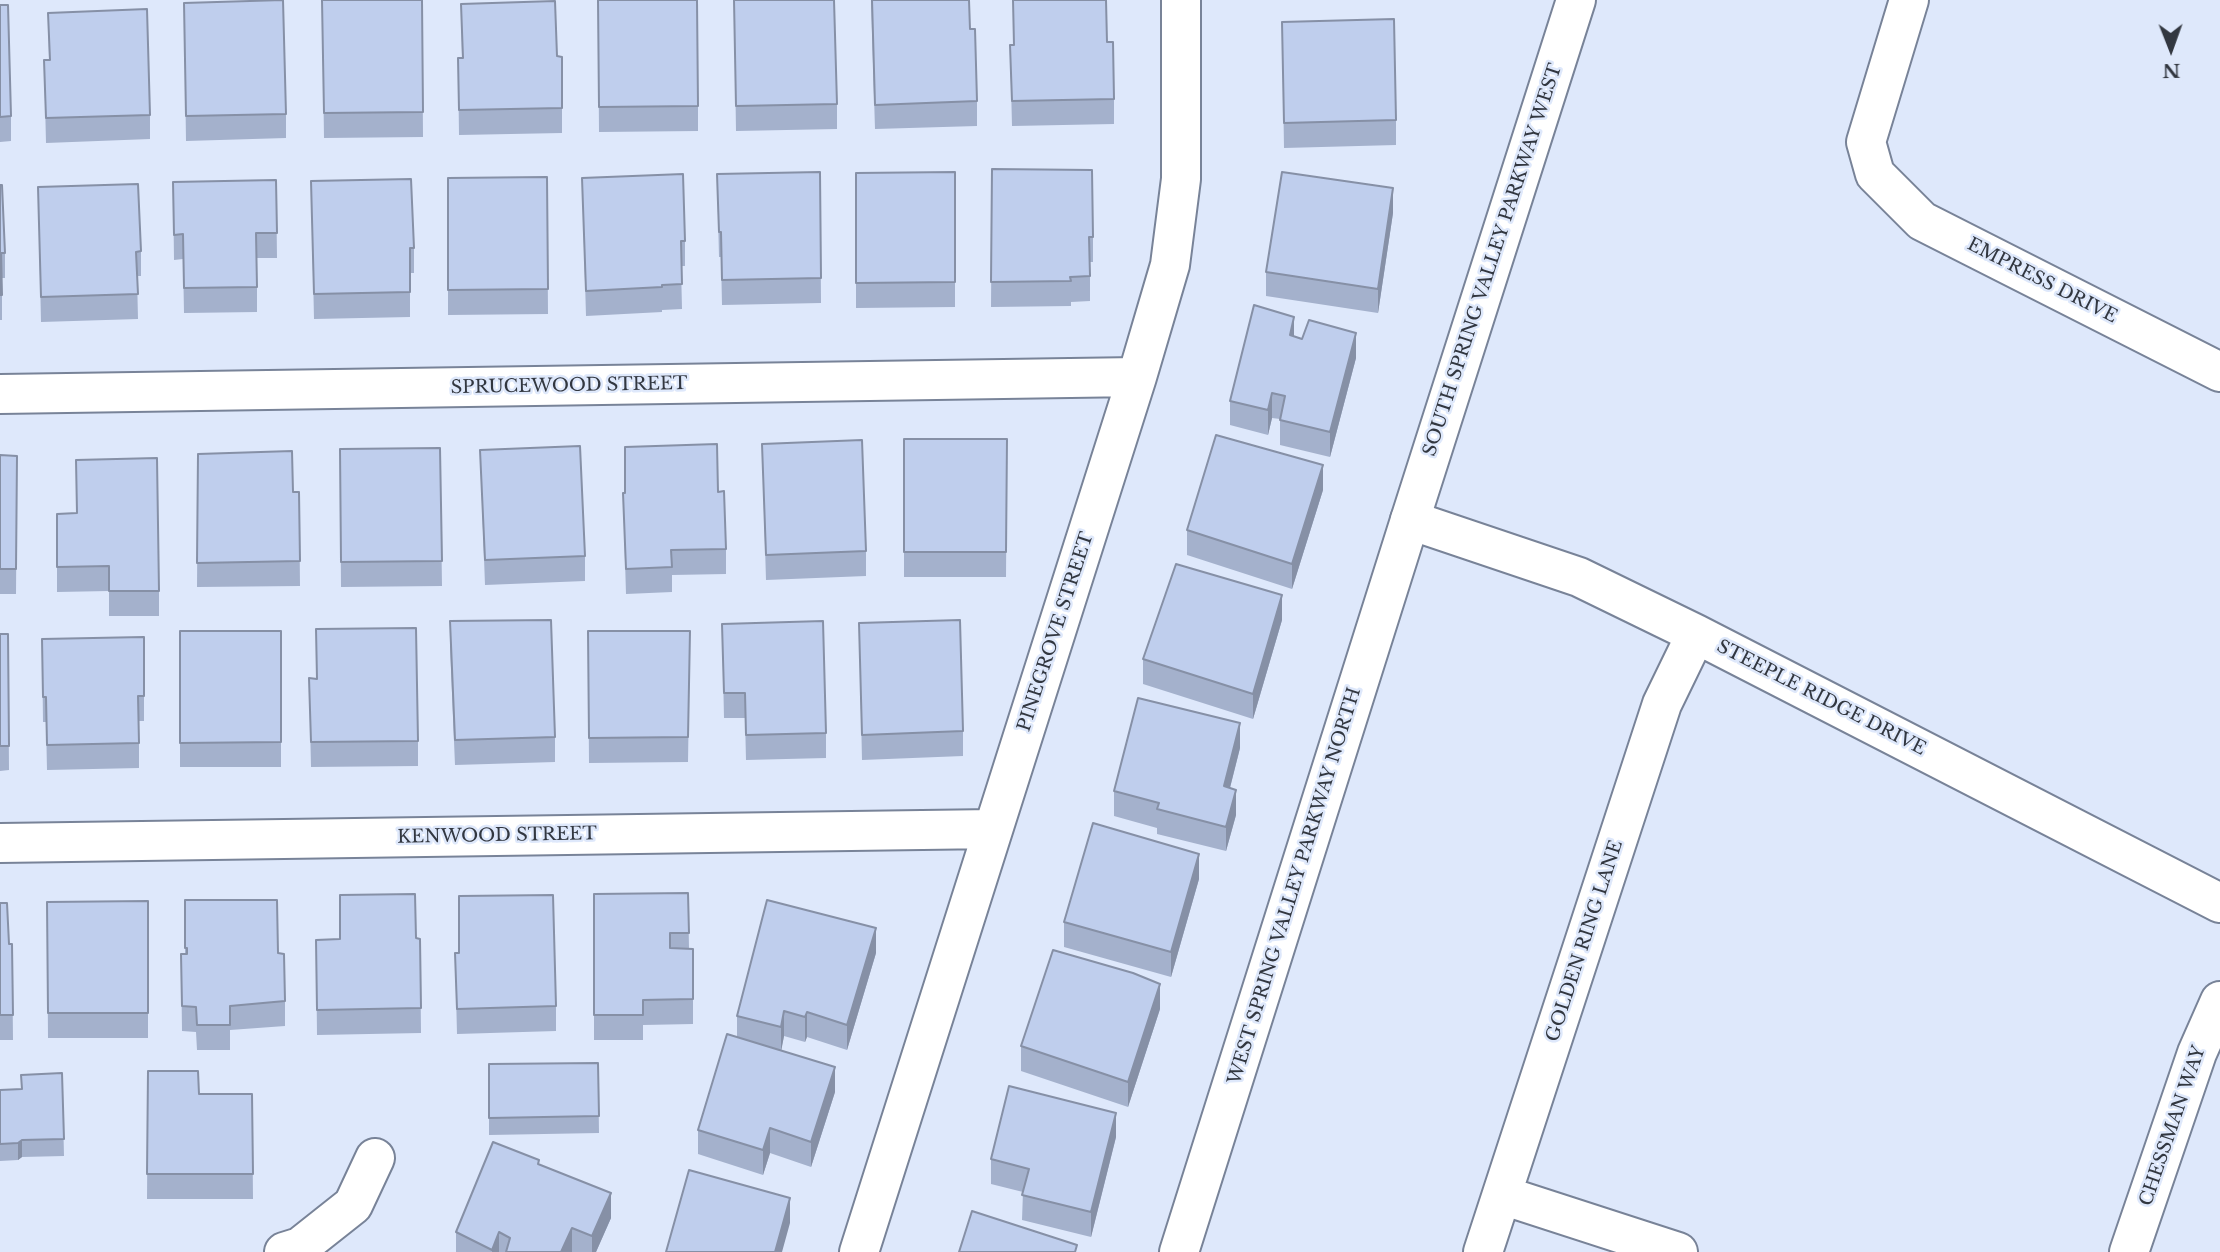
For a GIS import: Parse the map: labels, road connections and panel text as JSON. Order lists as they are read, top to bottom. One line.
{"streets":{"street":["SOUTH SPRING VALLEY PARKWAY WEST","EMPRESS DRIVE","SPRUCEWOOD STREET","PINEGROVE STREET","STEEPLE RIDGE DRIVE","KENWOOD STREET","WEST SPRING VALLEY PARKWAY NORTH","GOLDEN RING LANE","CHESSMAN WAY"]},"crossings":[["SOUTH SPRING VALLEY PARKWAY WEST","STEEPLE RIDGE DRIVE"],["SOUTH SPRING VALLEY PARKWAY WEST","WEST SPRING VALLEY PARKWAY NORTH"],["SPRUCEWOOD STREET","PINEGROVE STREET"],["PINEGROVE STREET","KENWOOD STREET"],["STEEPLE RIDGE DRIVE","WEST SPRING VALLEY PARKWAY NORTH"],["STEEPLE RIDGE DRIVE","GOLDEN RING LANE"]],"north":"bottom"}
